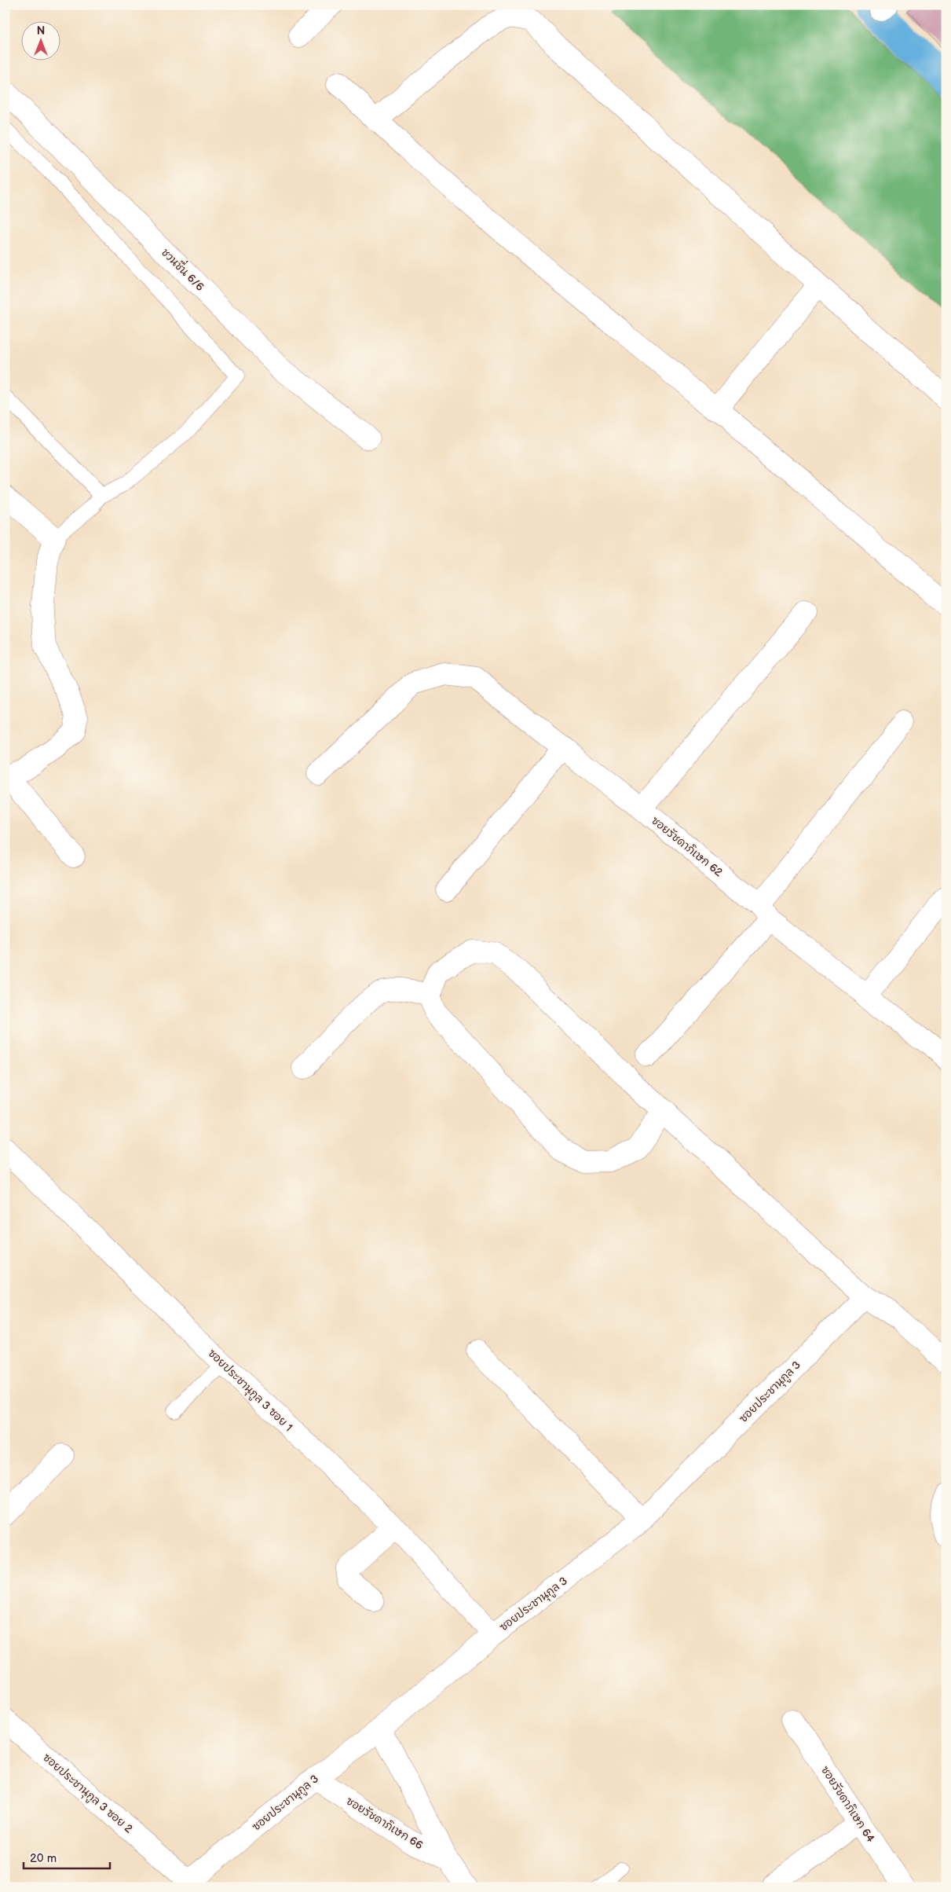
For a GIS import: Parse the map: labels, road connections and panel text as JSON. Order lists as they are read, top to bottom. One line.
{"streets":{"street":["ชวนชื่น 6/6","ซอยรัชดาภิเษก 62","ซอยประชานุกูล 3 ซอย 1","ซอยประชานุกูล 3","ซอยประชานุกูล 3 ซอย 2","ซอยรัชดาภิเษก 64","ซอยรัชดาภิเษก 66"]},"crossings":[["ซอยประชานุกูล 3 ซอย 1","ซอยประชานุกูล 3"],["ซอยประชานุกูล 3","ซอยประชานุกูล 3 ซอย 2"],["ซอยประชานุกูล 3","ซอยรัชดาภิเษก 66"]],"scale_bar":"20 m","north":"top"}
